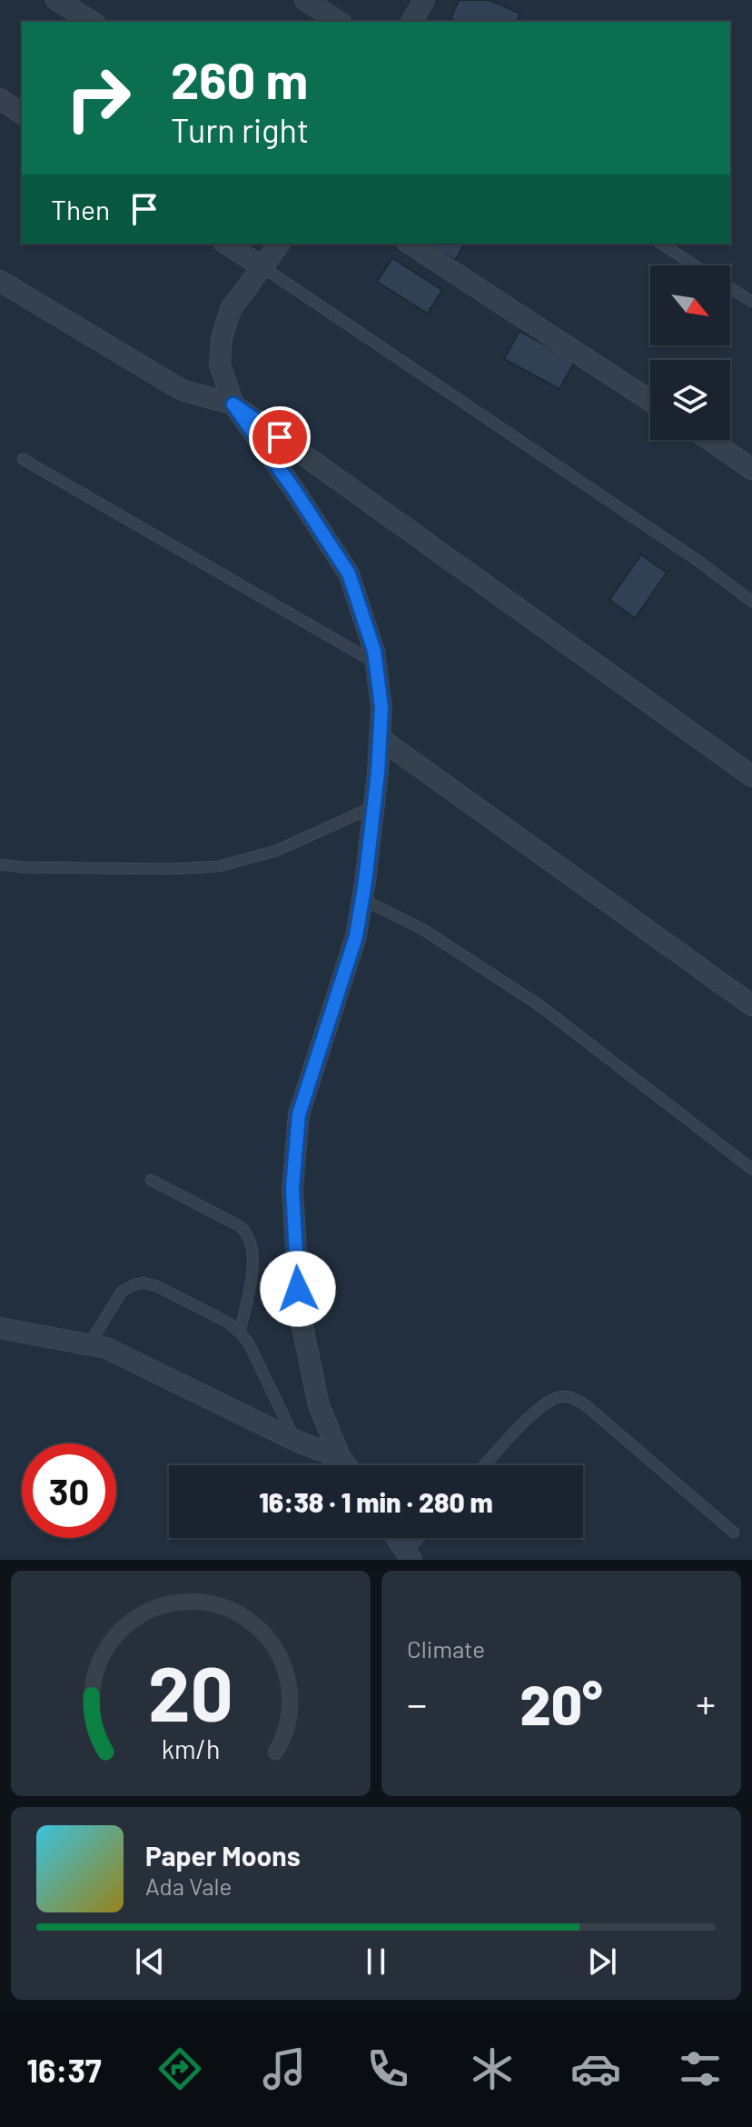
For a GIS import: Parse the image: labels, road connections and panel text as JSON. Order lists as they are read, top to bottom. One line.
{"north":"bottom right","page":{"turn":["260 m","Turn right"],"then":"Then","limit":"30","trip":"16:38 · 1 min · 280 m","tile":"Climate","heat":["−","20°","+"],"song":["Paper Moons","Ada Vale"],"tabs":"16:37","gauge":["20","km/h"]}}
